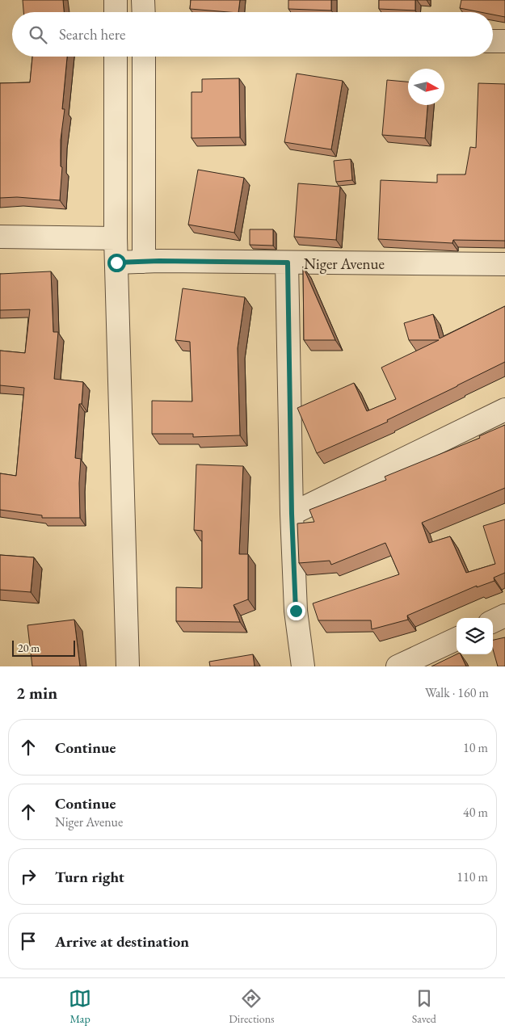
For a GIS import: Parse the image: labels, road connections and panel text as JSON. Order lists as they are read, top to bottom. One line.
{"streets":{"street":["Niger Avenue"]},"scale_bar":"20 m","north":"right","page":{"search":"Search here","scale":"20 m","heading":["2 min","Walk · 160 m"],"list":[["Continue","10 m"],["Continue","Niger Avenue","40 m"],["Turn right","110 m"],"Arrive at destination"],"nav":["Map","Directions","Saved"]}}
